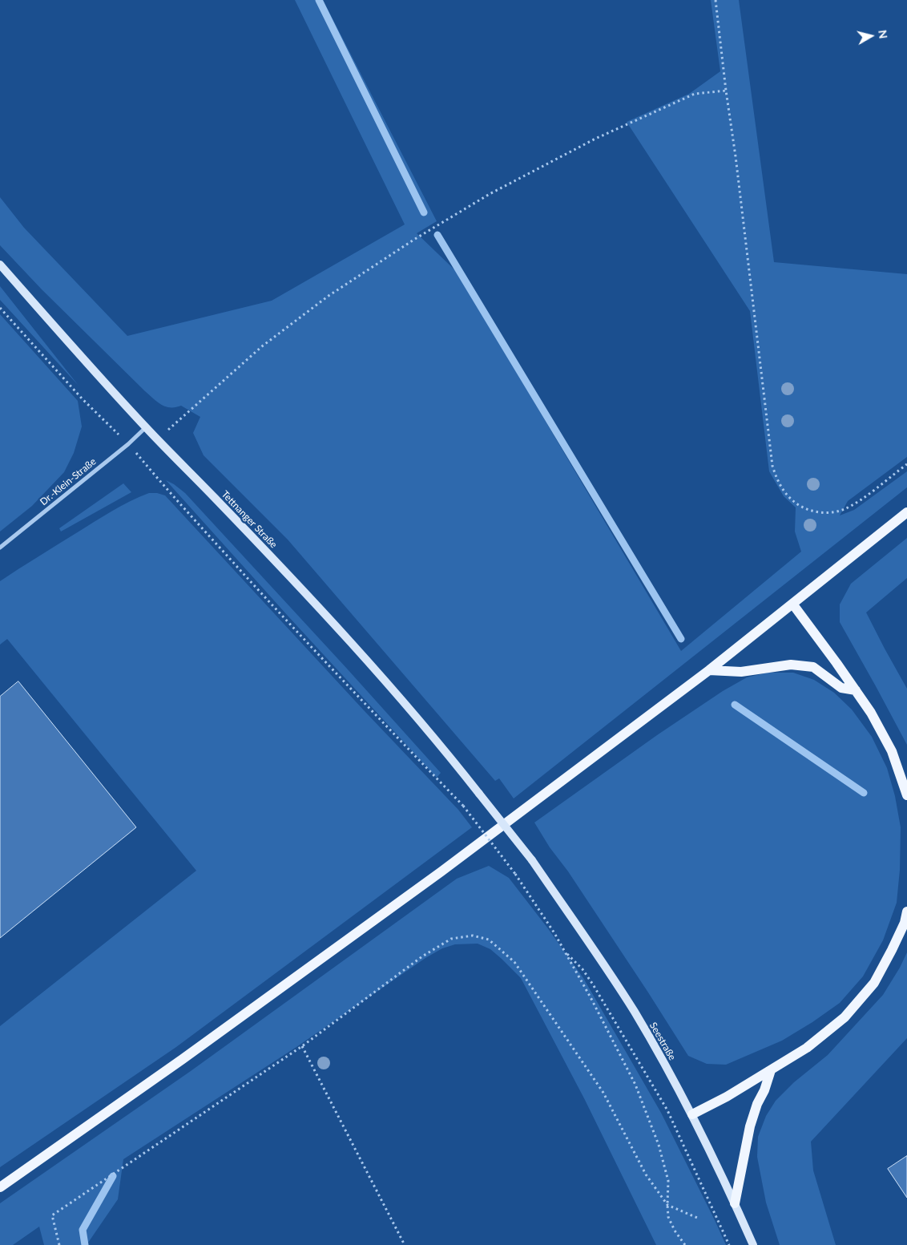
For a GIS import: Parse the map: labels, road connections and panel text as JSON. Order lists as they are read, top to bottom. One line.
{"streets":{"main road":["Tettnanger Straße","Seestraße"],"street":["Dr.-Klein-Straße"]},"crossings":[["Dr.-Klein-Straße","Tettnanger Straße"],["Tettnanger Straße","Seestraße"]],"north":"right"}
